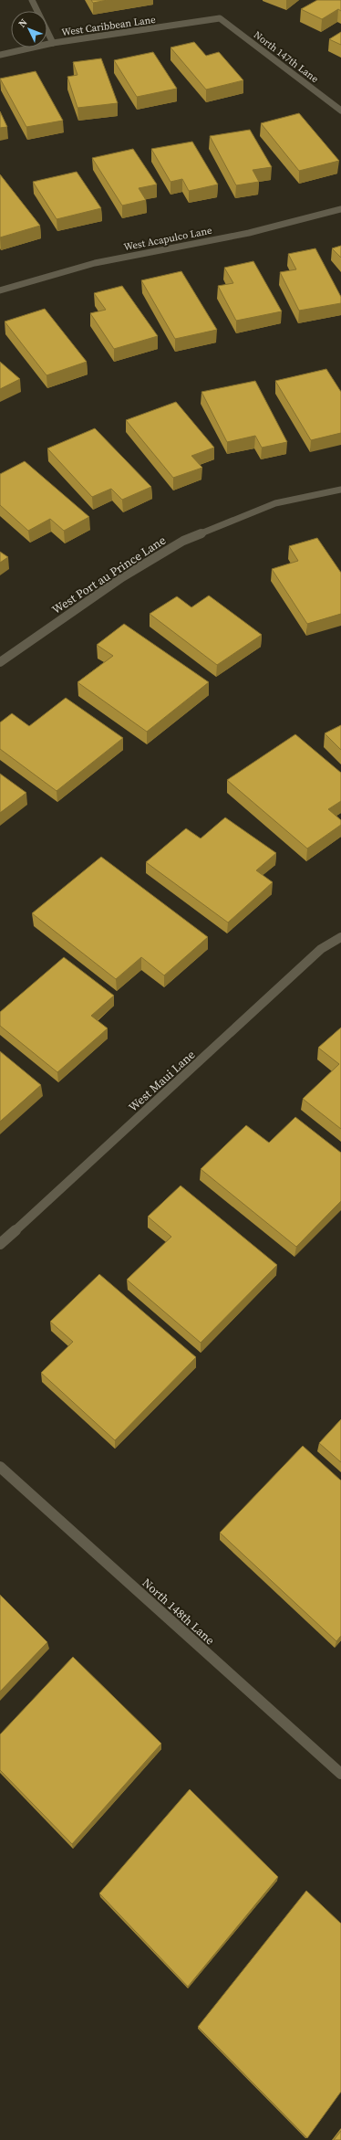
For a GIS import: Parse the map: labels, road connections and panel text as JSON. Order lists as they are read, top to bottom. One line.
{"streets":{"street":["West Caribbean Lane","North 147th Lane","West Acapulco Lane","West Port au Prince Lane","West Maui Lane","North 148th Lane"]},"crossings":[["West Caribbean Lane","North 147th Lane"]],"north":"top left"}
